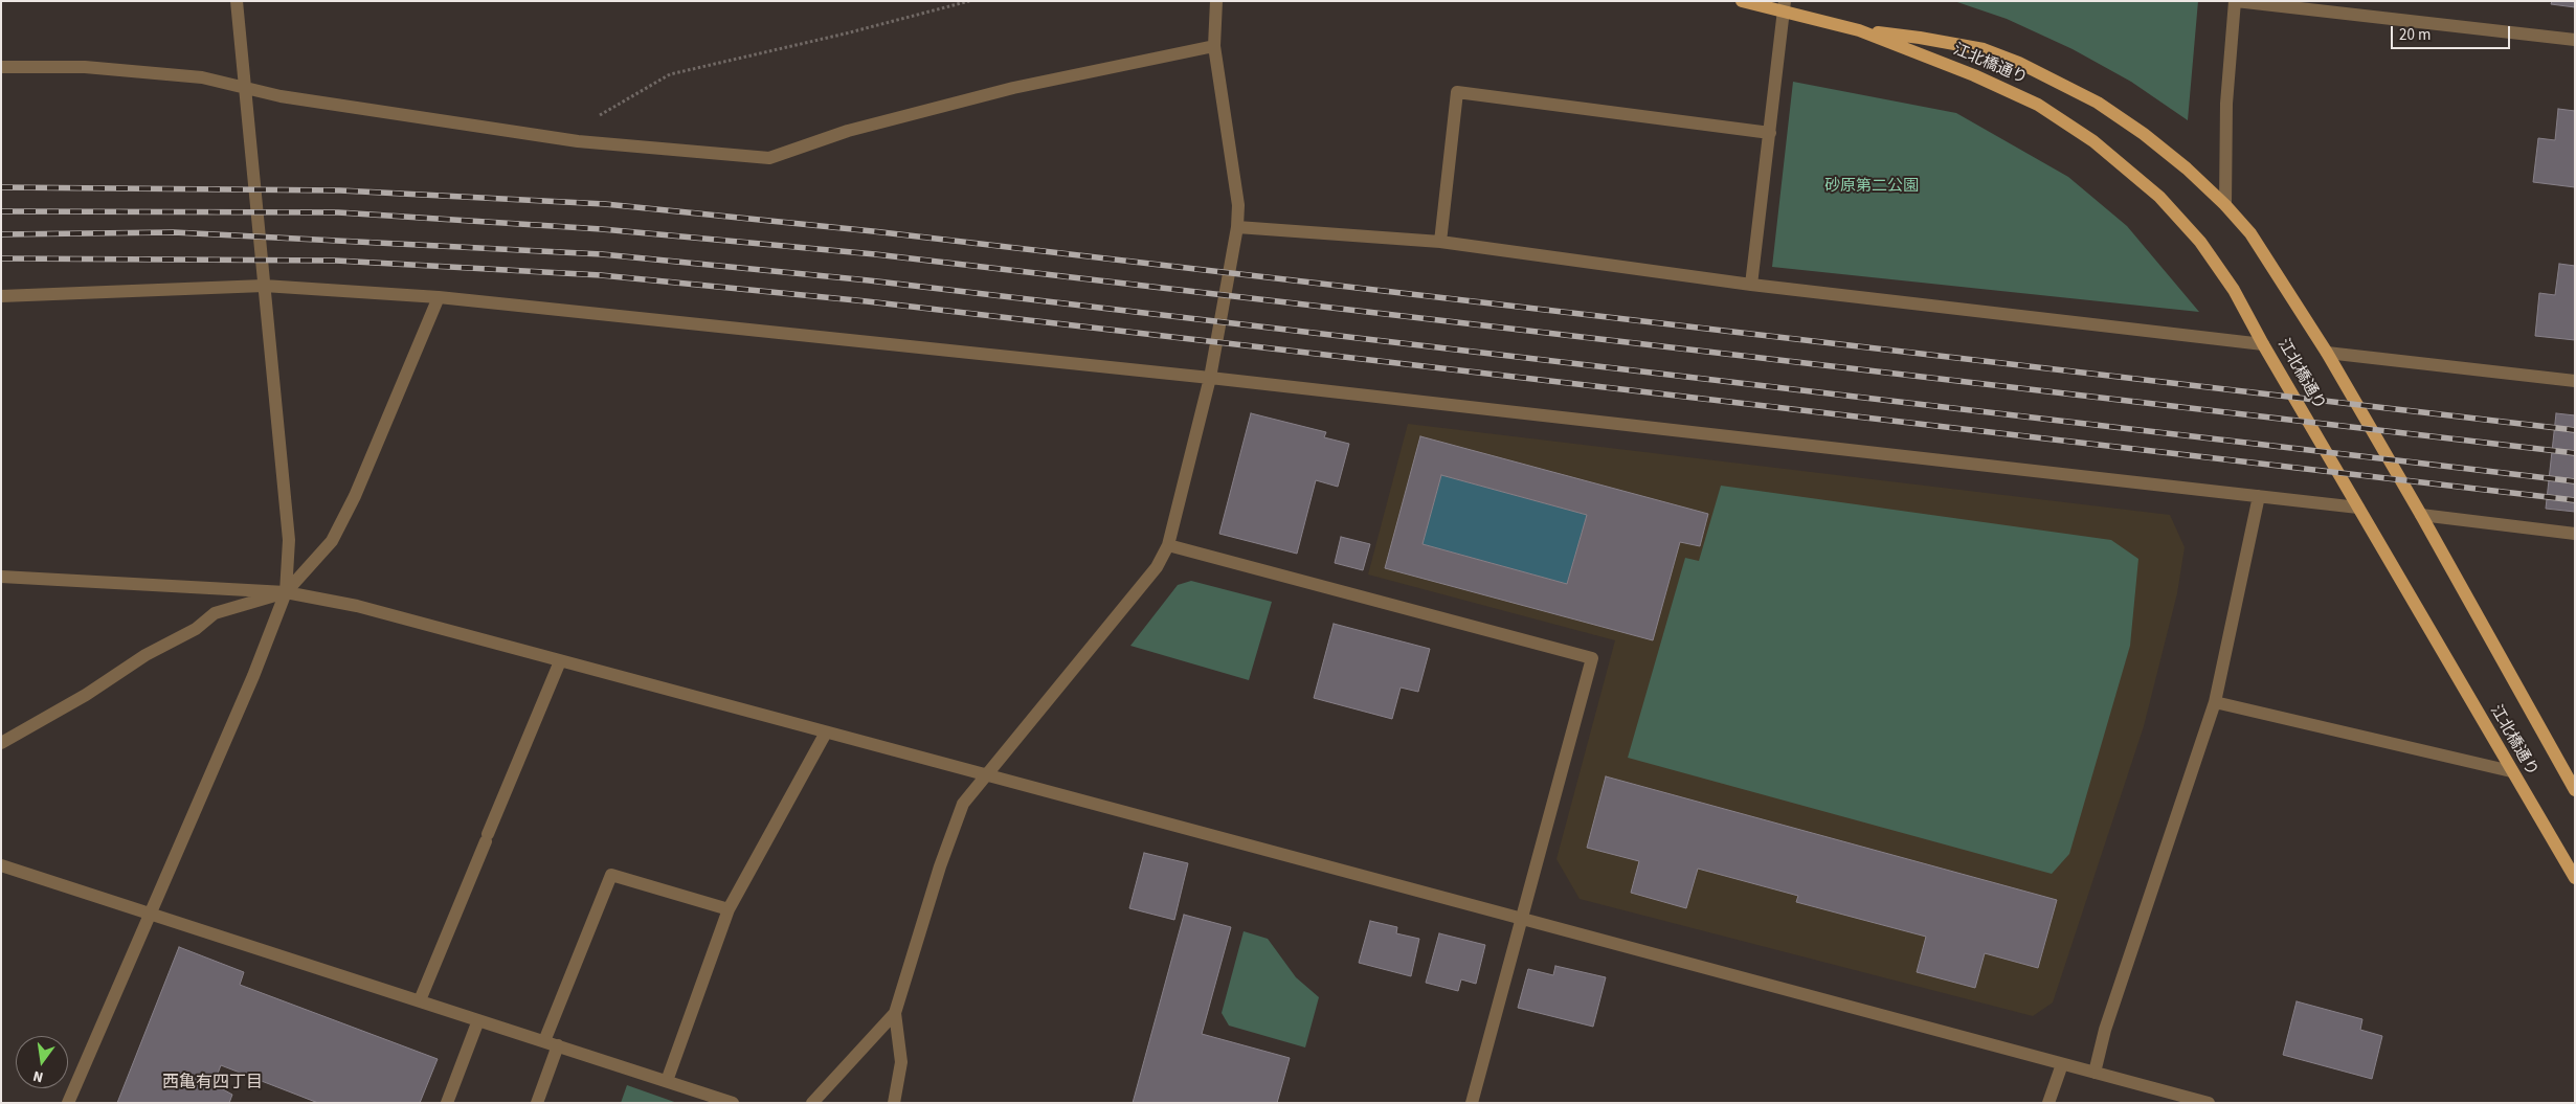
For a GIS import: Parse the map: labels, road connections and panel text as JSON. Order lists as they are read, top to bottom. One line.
{"streets":{"main road":["江北橋通り"]},"districts":["西亀有四丁目"],"parks":["砂原第二公園"],"scale_bar":"20 m","north":"bottom"}
